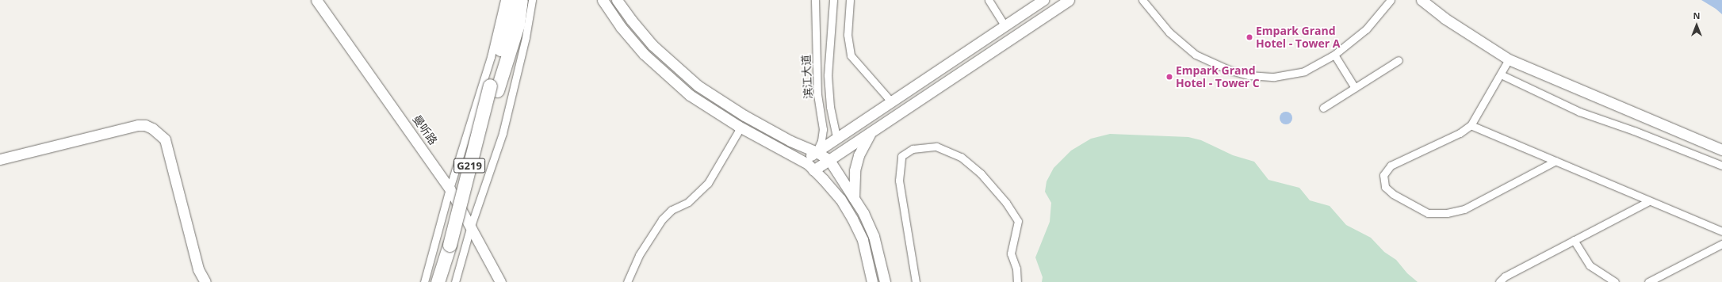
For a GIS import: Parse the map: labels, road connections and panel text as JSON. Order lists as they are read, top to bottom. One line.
{"streets":{"highway":["G219"],"street":["滨江大道","曼听路"]},"places":["Empark Grand Hotel - Tower A","Empark Grand Hotel - Tower C"],"north":"top"}
